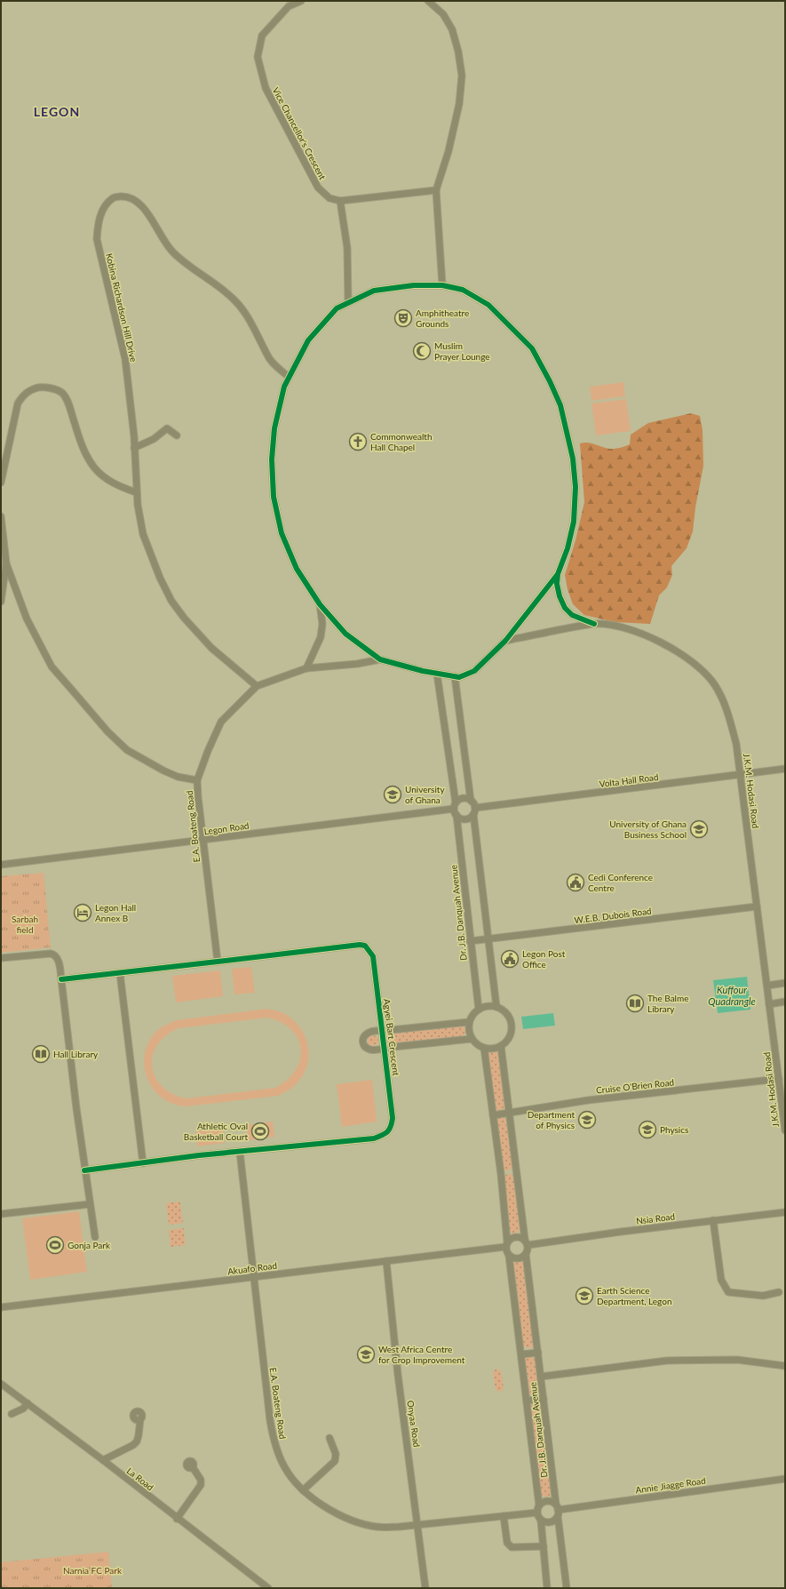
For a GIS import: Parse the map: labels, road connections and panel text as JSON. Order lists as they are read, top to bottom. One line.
{"streets":{"street":["Vice Chancellor's Crescent","Kobina Richardson Hill Drive","Volta Hall Road","J.K.M. Hodasi Road","E.A. Boateng Road","Legon Road","Dr. J.B. Danquah Avenue","W.E.B. Dubois Road","Agyei Bart Crescent","Cruise O'Brien Road","Nsia Road","Akuafo Road","Onyaa Road","La Road","Annie Jiagge Road"]},"crossings":[["Kobina Richardson Hill Drive","E.A. Boateng Road"],["Volta Hall Road","J.K.M. Hodasi Road"],["Volta Hall Road","Legon Road"],["Volta Hall Road","Dr. J.B. Danquah Avenue"],["J.K.M. Hodasi Road","W.E.B. Dubois Road"],["J.K.M. Hodasi Road","Cruise O'Brien Road"],["E.A. Boateng Road","Legon Road"],["E.A. Boateng Road","Dr. J.B. Danquah Avenue"],["E.A. Boateng Road","Agyei Bart Crescent"],["E.A. Boateng Road","Akuafo Road"],["E.A. Boateng Road","Onyaa Road"],["E.A. Boateng Road","Annie Jiagge Road"],["Legon Road","Dr. J.B. Danquah Avenue"],["Dr. J.B. Danquah Avenue","W.E.B. Dubois Road"],["Dr. J.B. Danquah Avenue","Cruise O'Brien Road"],["Dr. J.B. Danquah Avenue","Nsia Road"],["Dr. J.B. Danquah Avenue","Akuafo Road"],["Dr. J.B. Danquah Avenue","Annie Jiagge Road"],["Nsia Road","Akuafo Road"],["Akuafo Road","Onyaa Road"]],"districts":["LEGON"],"water":["Kuffour Quadrangle"],"parks":["Sarbah field","Narnia FC Park"],"places":{"theatre":["Amphitheatre Grounds"],"mosque":["Muslim Prayer Lounge"],"church":["Commonwealth Hall Chapel"],"school or university":["University of Ghana","University of Ghana Business School","Department of Physics","Physics","Earth Science Department, Legon","West Africa Centre for Crop Improvement"],"public building":["Cedi Conference Centre","Legon Post Office"],"hotel":["Legon Hall Annex B"],"library":["The Balme Library","Hall Library"],"sports":["Athletic Oval Basketball Court","Gonja Park"]}}
